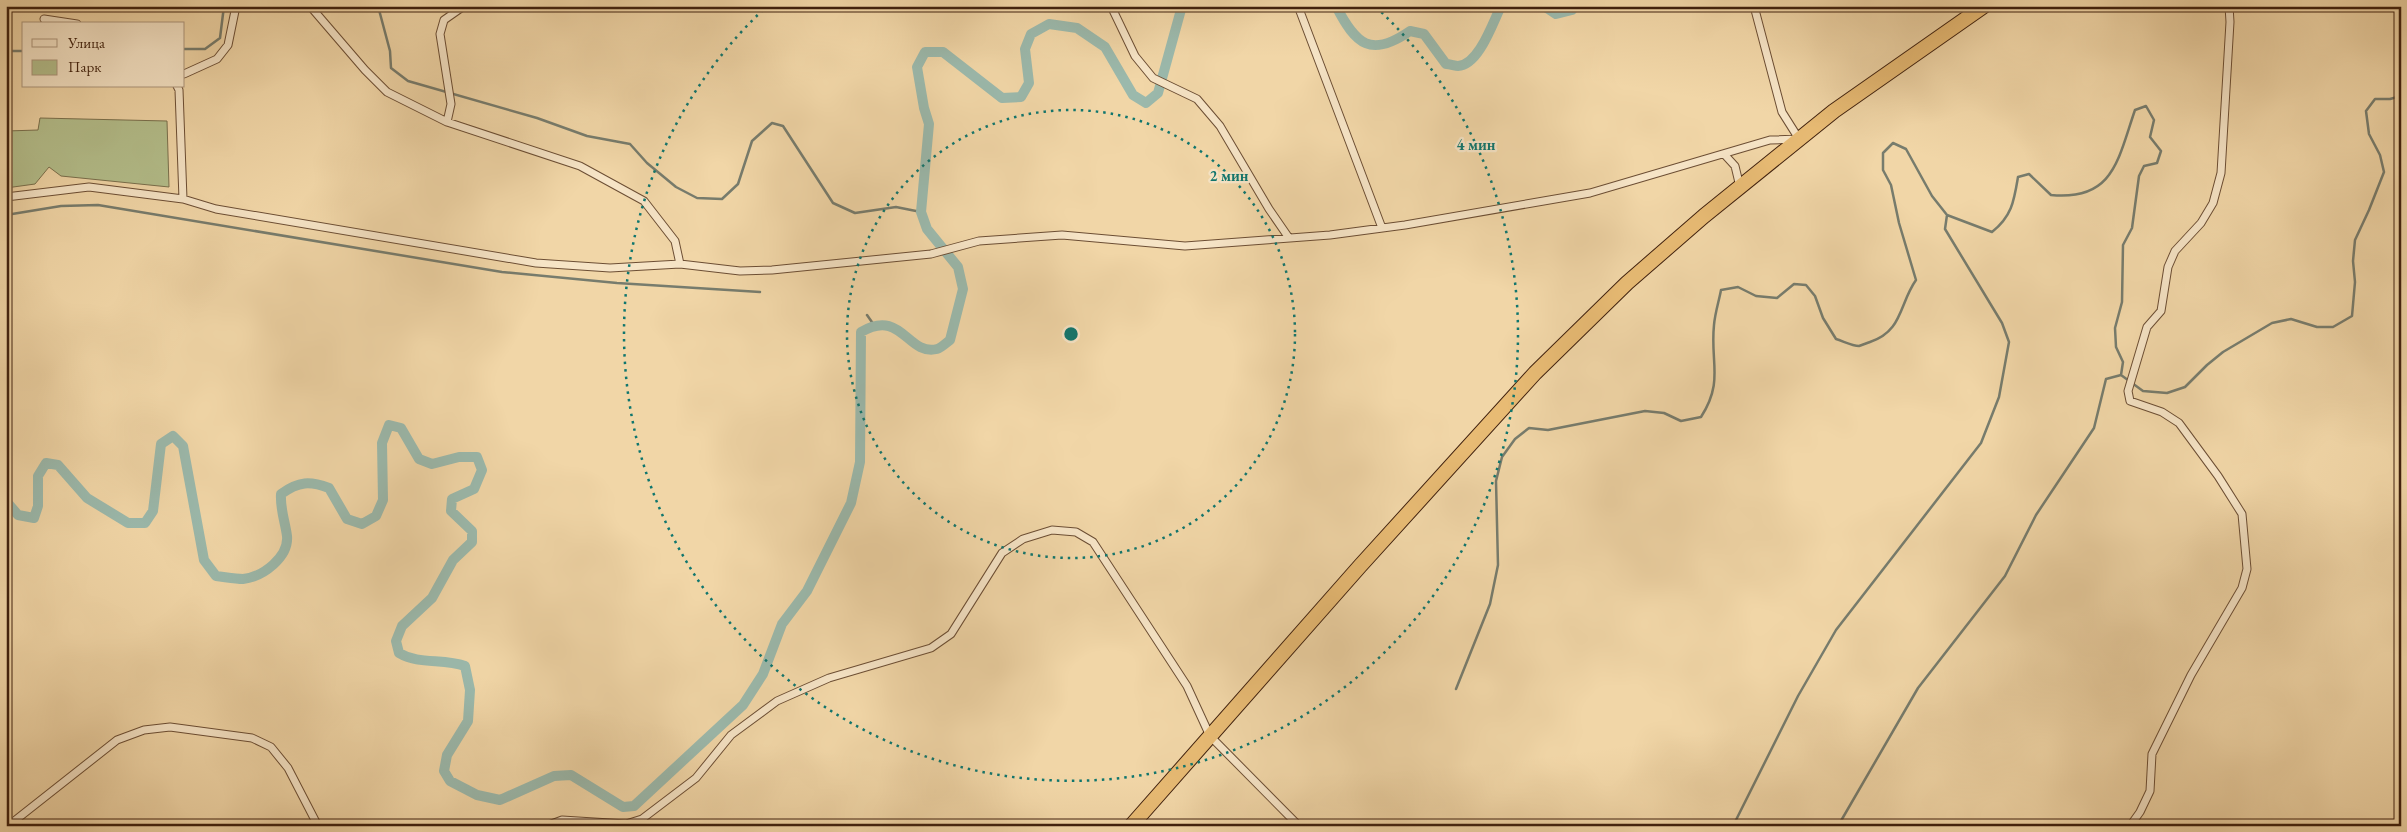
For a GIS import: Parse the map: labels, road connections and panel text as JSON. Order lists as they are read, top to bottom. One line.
{"legend":["Улица","Парк"],"rings":["4 мин","2 мин"]}
